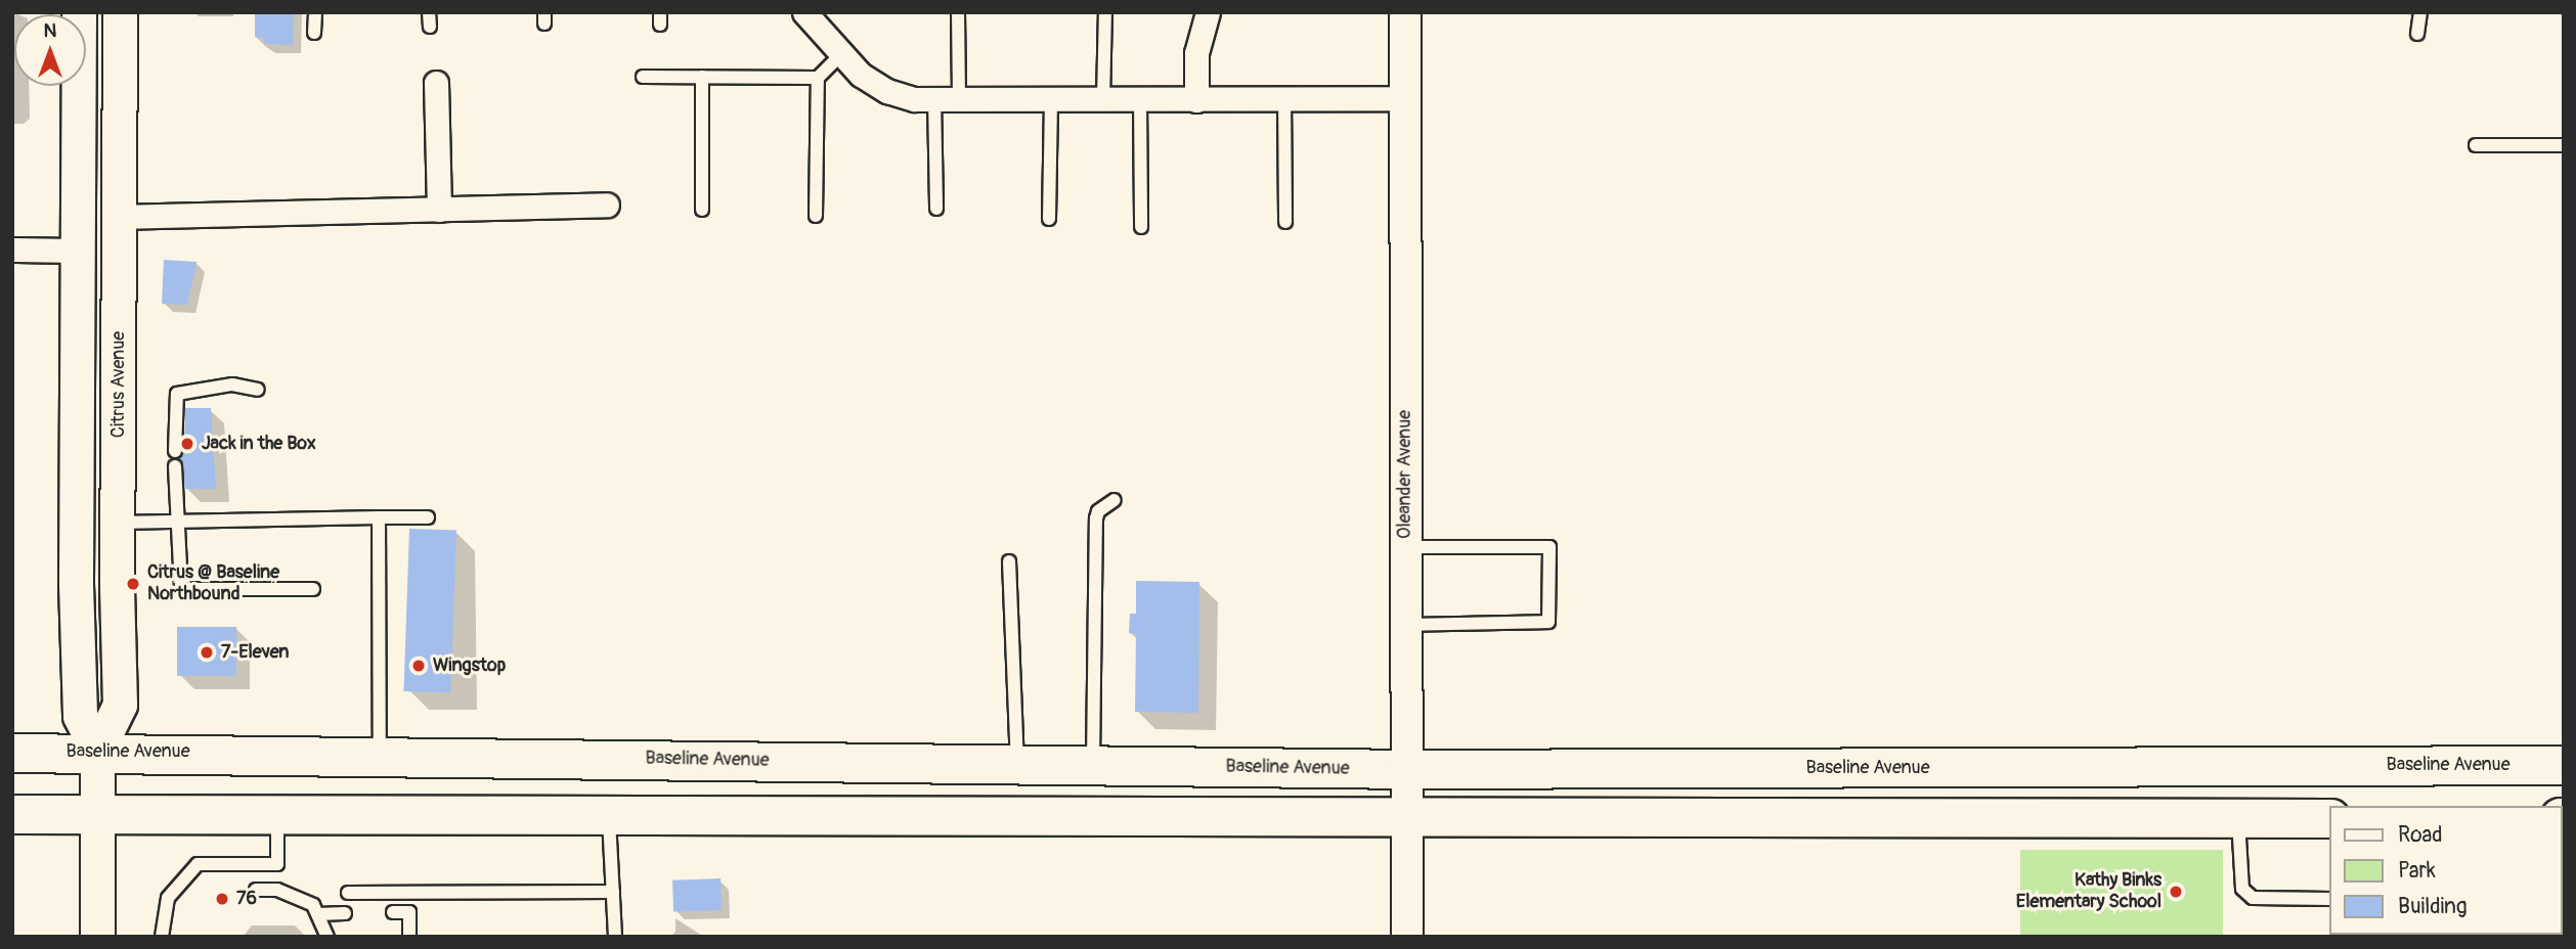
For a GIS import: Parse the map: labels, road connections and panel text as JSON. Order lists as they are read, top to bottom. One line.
{"streets":{"main road":["Citrus Avenue","Baseline Avenue"],"street":["Oleander Avenue"]},"crossings":[["Citrus Avenue","Baseline Avenue"],["Oleander Avenue","Baseline Avenue"]],"places":["Jack in the Box","Citrus @ Baseline Northbound","7-Eleven","Wingstop","Kathy Binks Elementary School","76"],"legend":["Road","Park","Building"],"north":"top"}
